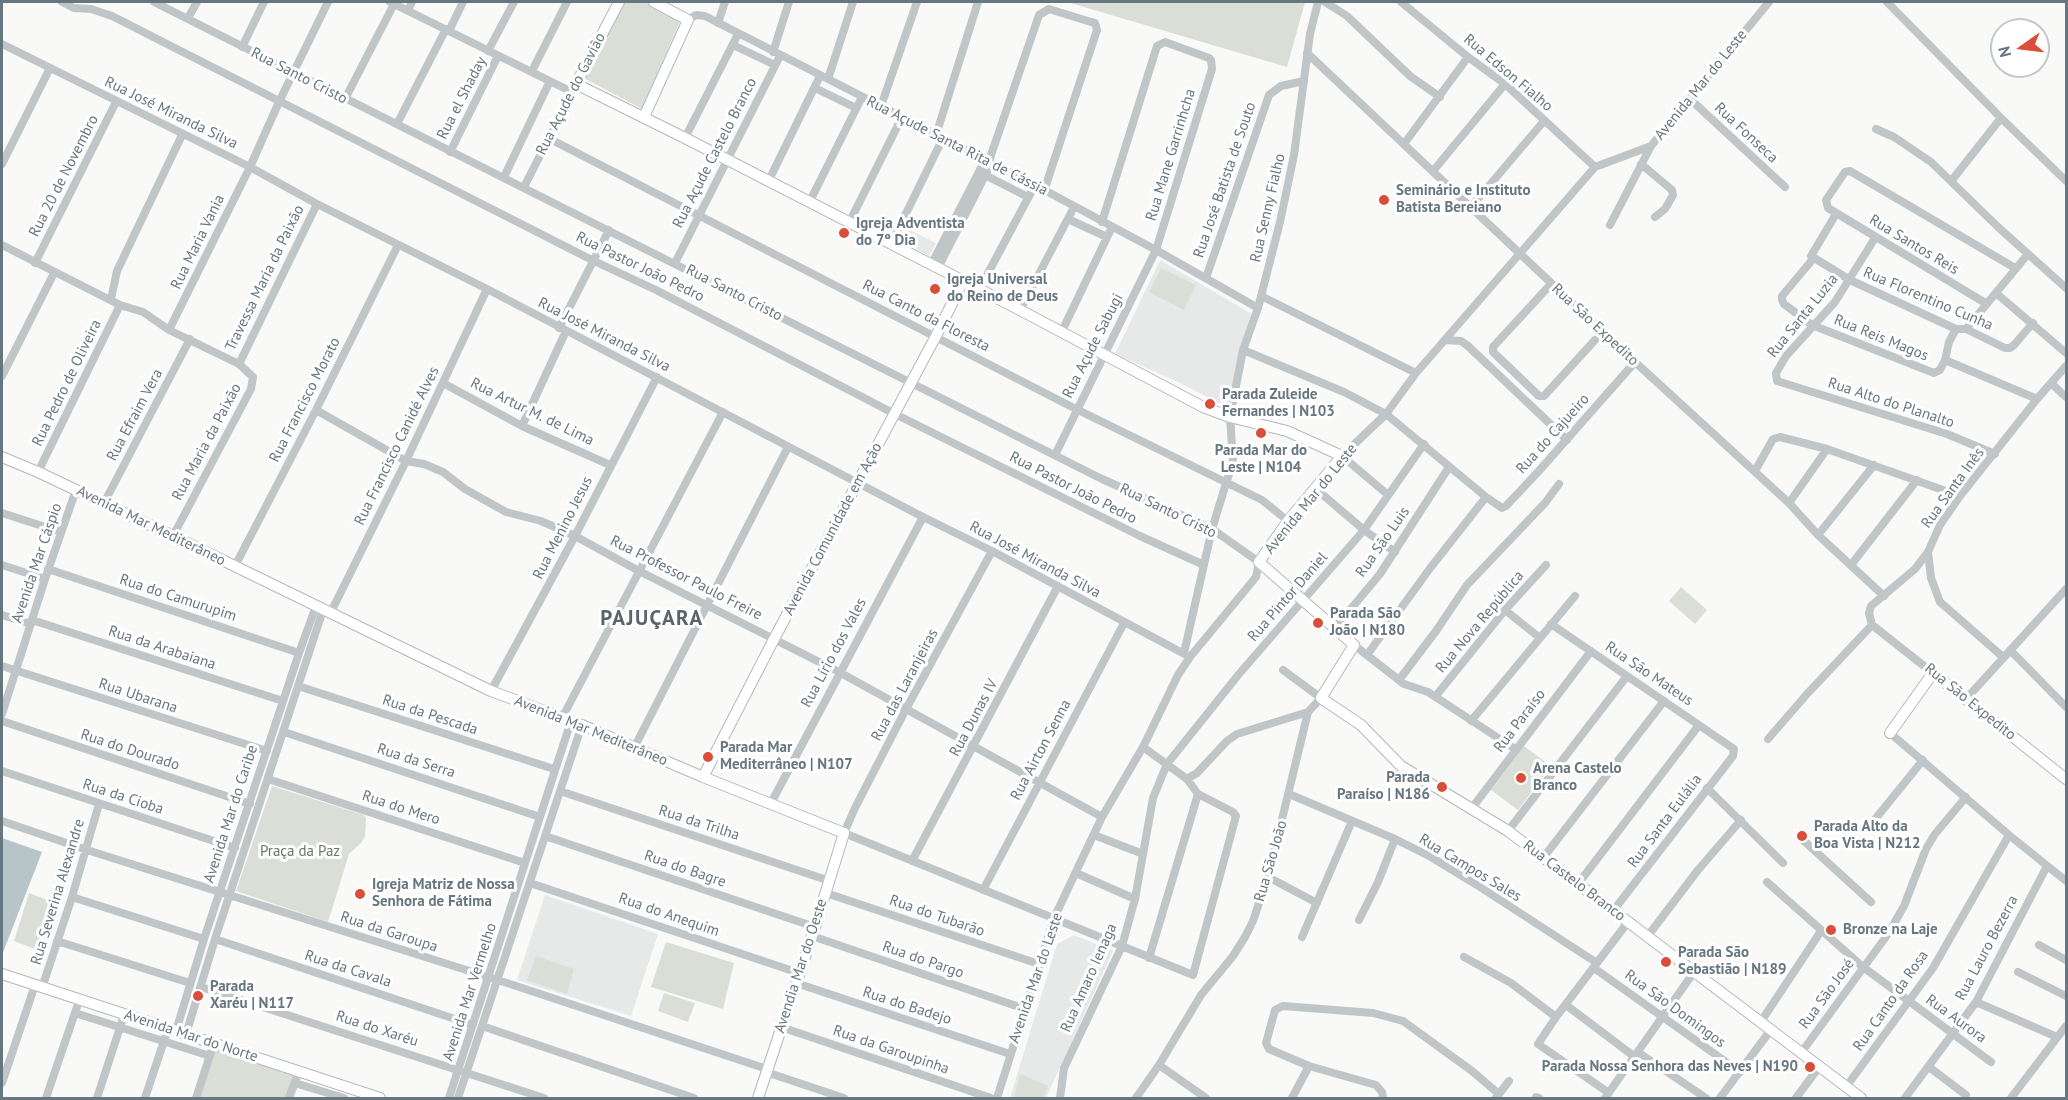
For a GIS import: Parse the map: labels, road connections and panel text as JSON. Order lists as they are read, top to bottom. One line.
{"streets":{"street":["Rua Edson Fialho","Rua Santo Cristo","Avenida Mar do Leste","Rua Açude do Gavião","Rua el Shaday","Rua José Miranda Silva","Rua Fonseca","Rua Açude Santa Rita de Cássia","Rua Açude Castelo Branco","Rua Mane Garrinhcha","Rua 20 de Novembro","Rua José Batista de Souto","Rua Senny Fialho","Rua Maria Vania","Rua Santos Reis","Rua Pastor João Pedro","Travessa Maria da Paixão","Rua Florentino Cunha","Rua Canto da Floresta","Rua Santa Luzia","Rua São Expedito","Rua Reis Magos","Rua Açude Sabugi","Rua Pedro de Oliveira","Rua Francisco Morato","Rua Alto do Planalto","Rua Artur M. de Lima","Rua Efraim Vera","Rua do Cajueiro","Rua Maria da Paixão","Rua Francisco Canidé Alves","Rua Santa Inês","Avenida Mar Mediterâneo","Rua Menino Jesus","Avenida Comunidade em Ação","Rua São Luis","Avenida Mar Cáspio","Rua Professor Paulo Freire","Rua Pintor Daniel","Rua do Camurupim","Rua Nova República","Rua da Arabaiana","Rua Lírio dos Vales","Rua São Mateus","Rua das Laranjeiras","Rua Ubarana","Rua da Pescada","Rua Dunas IV","Rua Paraíso","Rua do Dourado","Rua Airton Senna","Rua da Serra","Rua da Cioba","Rua do Mero","Avenida Mar do Caribe","Rua Santa Eulália","Rua da Trilha","Rua São João","Rua Campos Sales","Rua do Bagre","Rua Castelo Branco","Rua Severina Alexandre","Rua do Anequim","Rua do Tubarão","Rua da Garoupa","Rua Lauro Bezerra","Rua do Pargo","Avendia Mar do Oeste","Rua da Cavala","Rua Amaro Ienaga","Avenida Mar Vermelho","Rua São José","Rua Canto da Rosa","Rua do Badejo","Rua São Domingos","Rua Aurora","Rua do Xaréu","Avenida Mar do Norte","Rua da Garoupinha"]},"crossings":[["Rua Edson Fialho","Avenida Mar do Leste"],["Rua Santo Cristo","Avenida Mar do Leste"],["Rua Santo Cristo","Rua Açude do Gavião"],["Rua Santo Cristo","Rua el Shaday"],["Rua Santo Cristo","Rua Açude Castelo Branco"],["Rua Santo Cristo","Rua Senny Fialho"],["Rua Santo Cristo","Rua Maria Vania"],["Rua Santo Cristo","Rua Açude Sabugi"],["Rua Santo Cristo","Avenida Comunidade em Ação"],["Rua Santo Cristo","Rua São Luis"],["Rua Santo Cristo","Rua Pintor Daniel"],["Rua Santo Cristo","Rua São João"],["Avenida Mar do Leste","Rua José Miranda Silva"],["Avenida Mar do Leste","Rua Fonseca"],["Avenida Mar do Leste","Rua Senny Fialho"],["Avenida Mar do Leste","Rua Canto da Floresta"],["Avenida Mar do Leste","Rua São Expedito"],["Avenida Mar do Leste","Avenida Mar Mediterâneo"],["Avenida Mar do Leste","Rua Professor Paulo Freire"],["Avenida Mar do Leste","Rua do Tubarão"],["Avenida Mar do Leste","Rua do Pargo"],["Avenida Mar do Leste","Rua do Badejo"],["Rua Açude do Gavião","Rua Canto da Floresta"],["Rua José Miranda Silva","Rua 20 de Novembro"],["Rua José Miranda Silva","Rua Senny Fialho"],["Rua José Miranda Silva","Rua Maria Vania"],["Rua José Miranda Silva","Travessa Maria da Paixão"],["Rua José Miranda Silva","Rua Francisco Morato"],["Rua José Miranda Silva","Rua Francisco Canidé Alves"],["Rua José Miranda Silva","Rua Menino Jesus"],["Rua José Miranda Silva","Avenida Comunidade em Ação"],["Rua José Miranda Silva","Rua Lírio dos Vales"],["Rua José Miranda Silva","Rua das Laranjeiras"],["Rua José Miranda Silva","Rua Dunas IV"],["Rua José Miranda Silva","Rua Airton Senna"],["Rua José Miranda Silva","Avenida Mar Vermelho"],["Rua Açude Santa Rita de Cássia","Rua Açude Castelo Branco"],["Rua Açude Santa Rita de Cássia","Rua Mane Garrinhcha"],["Rua Açude Santa Rita de Cássia","Rua José Batista de Souto"],["Rua Açude Santa Rita de Cássia","Rua Senny Fialho"],["Rua Açude Santa Rita de Cássia","Rua Açude Sabugi"],["Rua Açude Castelo Branco","Rua Canto da Floresta"],["Rua Mane Garrinhcha","Rua Açude Sabugi"],["Rua José Batista de Souto","Rua Senny Fialho"],["Rua Senny Fialho","Rua Pastor João Pedro"],["Rua Senny Fialho","Rua Canto da Floresta"],["Rua Senny Fialho","Rua São Expedito"],["Rua Maria Vania","Rua Pastor João Pedro"],["Rua Santos Reis","Rua Santa Luzia"],["Rua Pastor João Pedro","Avenida Comunidade em Ação"],["Travessa Maria da Paixão","Rua Maria da Paixão"],["Rua Florentino Cunha","Rua Santa Luzia"],["Rua Florentino Cunha","Rua Reis Magos"],["Rua Canto da Floresta","Rua Açude Sabugi"],["Rua Canto da Floresta","Avenida Comunidade em Ação"],["Rua Santa Luzia","Rua Reis Magos"],["Rua Santa Luzia","Rua Alto do Planalto"],["Rua São Expedito","Rua do Cajueiro"],["Rua São Expedito","Rua Santa Inês"],["Rua Reis Magos","Rua Santa Inês"],["Rua Pedro de Oliveira","Avenida Mar Mediterâneo"],["Rua Francisco Morato","Avenida Mar Mediterâneo"],["Rua Francisco Morato","Rua Professor Paulo Freire"],["Rua Alto do Planalto","Rua Santa Inês"],["Rua Artur M. de Lima","Rua Francisco Canidé Alves"],["Rua Artur M. de Lima","Rua Menino Jesus"],["Rua Efraim Vera","Avenida Mar Mediterâneo"],["Rua Maria da Paixão","Avenida Mar Mediterâneo"],["Rua Francisco Canidé Alves","Avenida Mar Mediterâneo"],["Rua Francisco Canidé Alves","Rua Professor Paulo Freire"],["Rua Francisco Canidé Alves","Avenida Mar do Caribe"],["Avenida Mar Mediterâneo","Rua Menino Jesus"],["Avenida Mar Mediterâneo","Avenida Comunidade em Ação"],["Avenida Mar Mediterâneo","Avenida Mar Cáspio"],["Avenida Mar Mediterâneo","Rua Lírio dos Vales"],["Avenida Mar Mediterâneo","Rua das Laranjeiras"],["Avenida Mar Mediterâneo","Rua Dunas IV"],["Avenida Mar Mediterâneo","Rua Airton Senna"],["Avenida Mar Mediterâneo","Avenida Mar do Caribe"],["Avenida Mar Mediterâneo","Avendia Mar do Oeste"],["Avenida Mar Mediterâneo","Rua Amaro Ienaga"],["Avenida Mar Mediterâneo","Avenida Mar Vermelho"],["Rua Menino Jesus","Rua Professor Paulo Freire"],["Avenida Comunidade em Ação","Rua Professor Paulo Freire"],["Avenida Mar Cáspio","Rua do Camurupim"],["Avenida Mar Cáspio","Rua da Arabaiana"],["Avenida Mar Cáspio","Rua Ubarana"],["Rua Professor Paulo Freire","Rua Lírio dos Vales"],["Rua Professor Paulo Freire","Rua das Laranjeiras"],["Rua Professor Paulo Freire","Rua Dunas IV"],["Rua Professor Paulo Freire","Rua Airton Senna"],["Rua Professor Paulo Freire","Avenida Mar Vermelho"],["Rua Pintor Daniel","Rua Amaro Ienaga"],["Rua do Camurupim","Avenida Mar do Caribe"],["Rua da Arabaiana","Avenida Mar do Caribe"],["Rua São Mateus","Rua Paraíso"],["Rua São Mateus","Rua Santa Eulália"],["Rua das Laranjeiras","Avendia Mar do Oeste"],["Rua Ubarana","Avenida Mar do Caribe"],["Rua da Pescada","Avenida Mar do Caribe"],["Rua da Pescada","Avenida Mar Vermelho"],["Rua Paraíso","Rua Castelo Branco"],["Rua do Dourado","Avenida Mar do Caribe"],["Rua da Serra","Avenida Mar do Caribe"],["Rua da Serra","Avenida Mar Vermelho"],["Rua da Cioba","Avenida Mar do Caribe"],["Rua da Cioba","Rua Severina Alexandre"],["Rua do Mero","Avenida Mar do Caribe"],["Rua do Mero","Avenida Mar Vermelho"],["Avenida Mar do Caribe","Rua da Garoupa"],["Avenida Mar do Caribe","Rua da Cavala"],["Avenida Mar do Caribe","Rua do Xaréu"],["Avenida Mar do Caribe","Avenida Mar do Norte"],["Rua Santa Eulália","Rua Castelo Branco"],["Rua da Trilha","Avendia Mar do Oeste"],["Rua da Trilha","Avenida Mar Vermelho"],["Rua São João","Rua Campos Sales"],["Rua São João","Rua Castelo Branco"],["Rua Campos Sales","Rua São Domingos"],["Rua do Bagre","Rua do Pargo"],["Rua do Bagre","Avendia Mar do Oeste"],["Rua do Bagre","Avenida Mar Vermelho"],["Rua Castelo Branco","Rua São José"],["Rua Castelo Branco","Rua Canto da Rosa"],["Rua Severina Alexandre","Rua da Garoupa"],["Rua Severina Alexandre","Avenida Mar do Norte"],["Rua do Anequim","Avendia Mar do Oeste"],["Rua do Anequim","Avenida Mar Vermelho"],["Rua do Anequim","Rua do Badejo"],["Rua do Tubarão","Avendia Mar do Oeste"],["Rua da Garoupa","Avendia Mar do Oeste"],["Rua da Garoupa","Avenida Mar Vermelho"],["Rua Lauro Bezerra","Rua Aurora"],["Rua do Pargo","Avendia Mar do Oeste"],["Avendia Mar do Oeste","Rua do Badejo"],["Avendia Mar do Oeste","Rua da Garoupinha"],["Rua da Cavala","Avenida Mar Vermelho"],["Avenida Mar Vermelho","Rua do Xaréu"],["Rua São José","Rua Aurora"],["Rua Canto da Rosa","Rua Aurora"]],"districts":["PAJUÇARA"],"parks":["Praça da Paz"],"places":["Seminário e Instituto Batista Bereiano","Igreja Adventista do 7º Dia","Igreja Universal do Reino de Deus","Parada Zuleide Fernandes | N103","Parada Mar do Leste | N104","Parada São João | N180","Parada Mar Mediterrâneo | N107","Arena Castelo Branco","Parada Paraíso | N186","Parada Alto da Boa Vista | N212","Igreja Matriz de Nossa Senhora de Fátima","Bronze na Laje","Parada São Sebastião | N189","Parada Xaréu | N117","Parada Nossa Senhora das Neves | N190"],"north":"left"}
